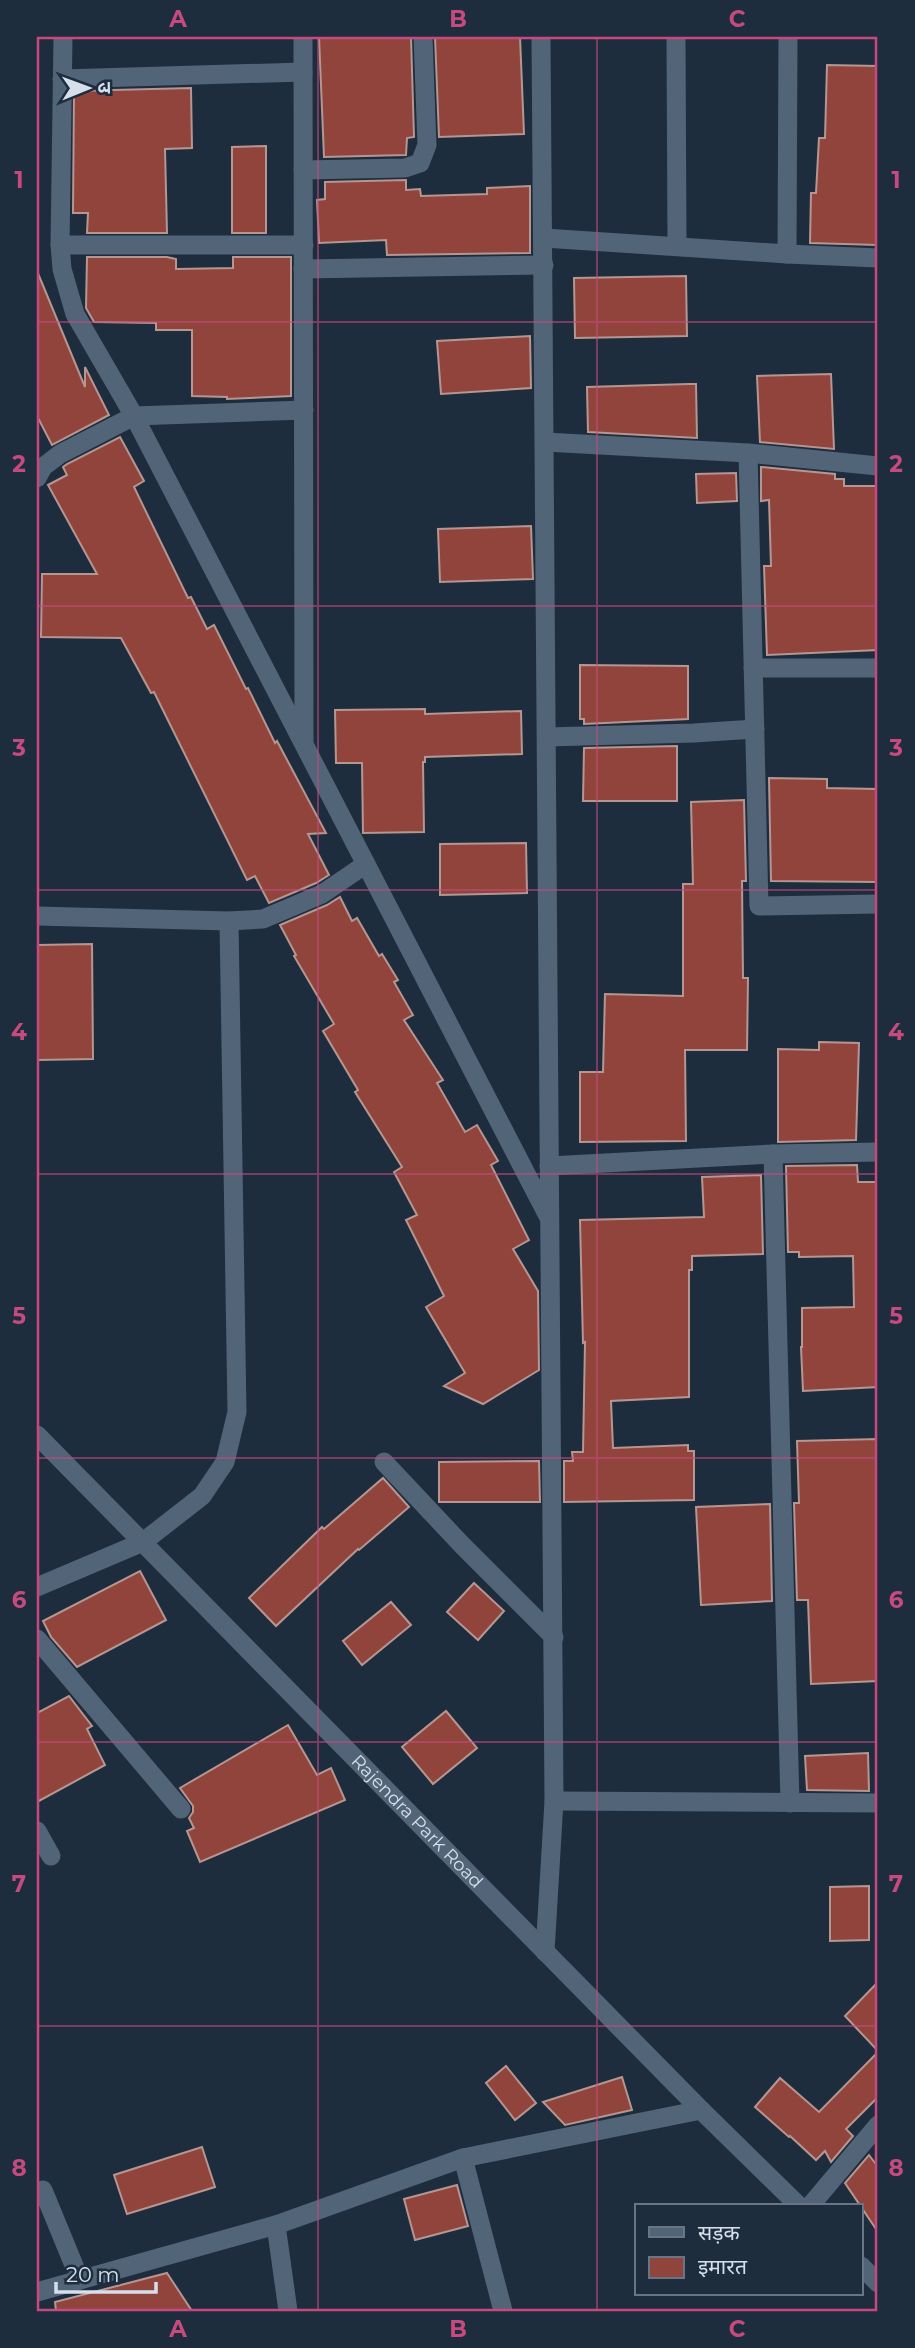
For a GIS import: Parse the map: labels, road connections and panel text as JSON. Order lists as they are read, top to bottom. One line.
{"streets":{"street":["Rajendra Park Road"]},"legend":["सड़क","इमारत"],"scale_bar":"20 m","north":"right","grid":{"columns":["A","B","C"],"rows":["1","2","3","4","5","6","7","8"]}}
